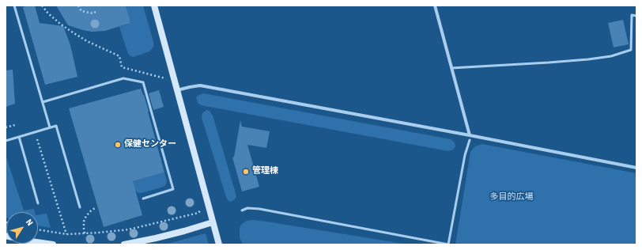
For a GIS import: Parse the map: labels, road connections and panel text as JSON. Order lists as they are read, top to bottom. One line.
{"parks":["多目的広場"],"places":["保健センター","管理棟"],"north":"top right"}
